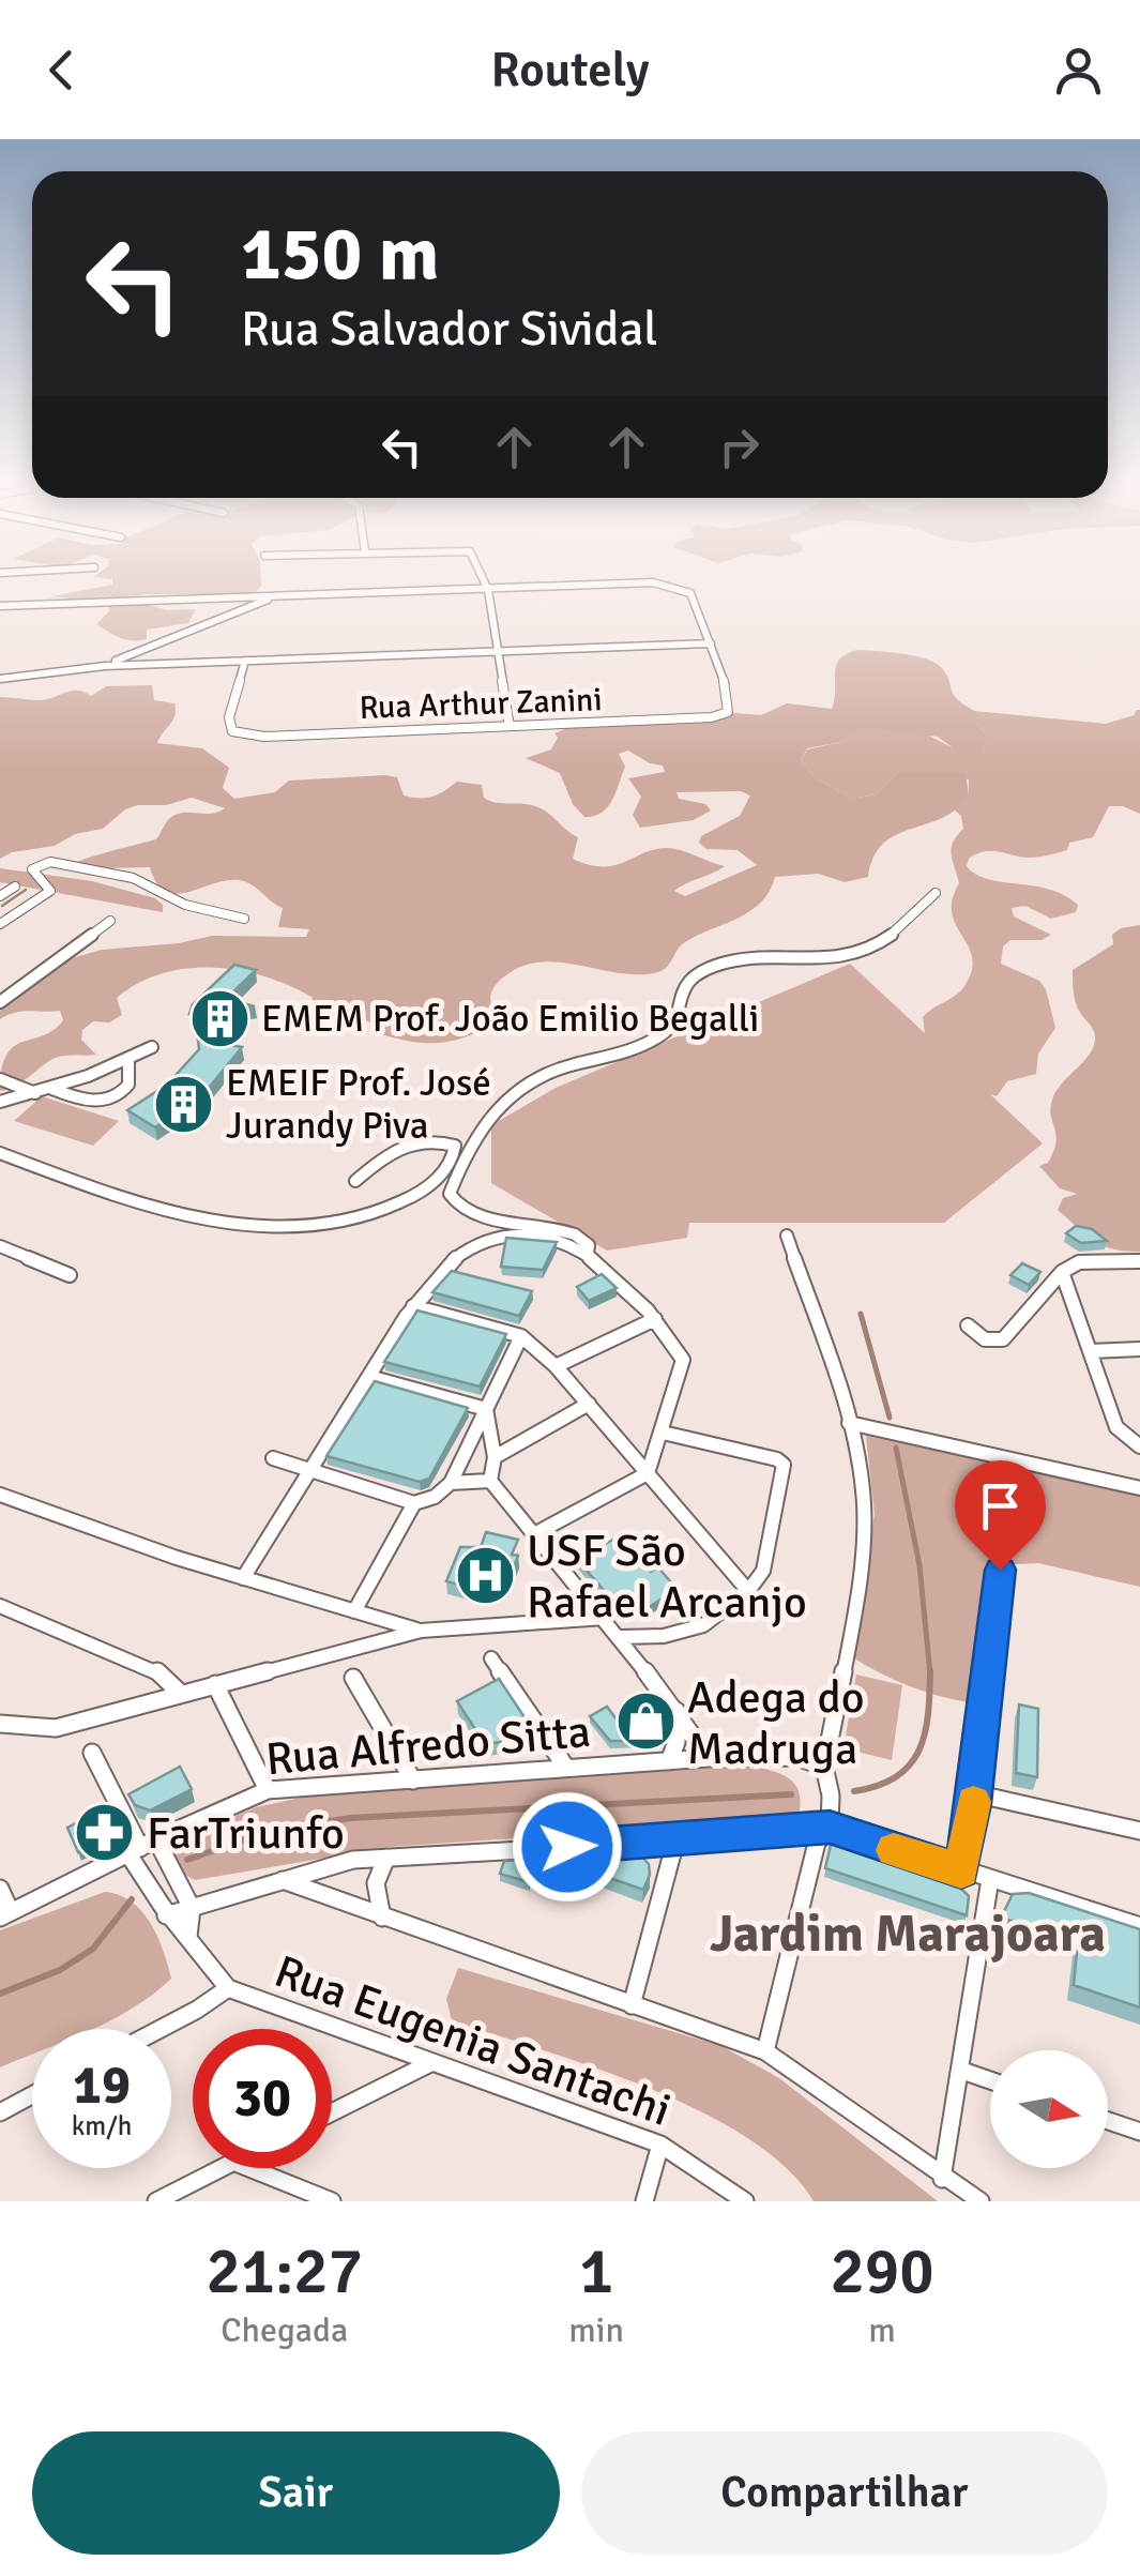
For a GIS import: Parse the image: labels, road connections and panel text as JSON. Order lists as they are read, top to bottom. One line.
{"streets":{"street":["Rua Arthur Zanini","Rua Alfredo Sitta","Rua Eugenia Santachi"]},"crossings":[["Rua Alfredo Sitta","Rua Eugenia Santachi"]],"districts":["Jardim Marajoara"],"places":{"building":["EMEM Prof. João Emilio Begalli","EMEIF Prof. José Jurandy Piva"],"hospital":["USF São Rafael Arcanjo"],"shop":["Adega do Madruga"],"pharmacy":["FarTriunfo"]},"north":"right","page":{"header":"Routely","turn":["150 m","Rua Salvador Sividal"],"speed":"19 km/h","limit":"30","eta":["21:27","Chegada","1","min","290","m"],"buttons":["Sair","Compartilhar"]}}
